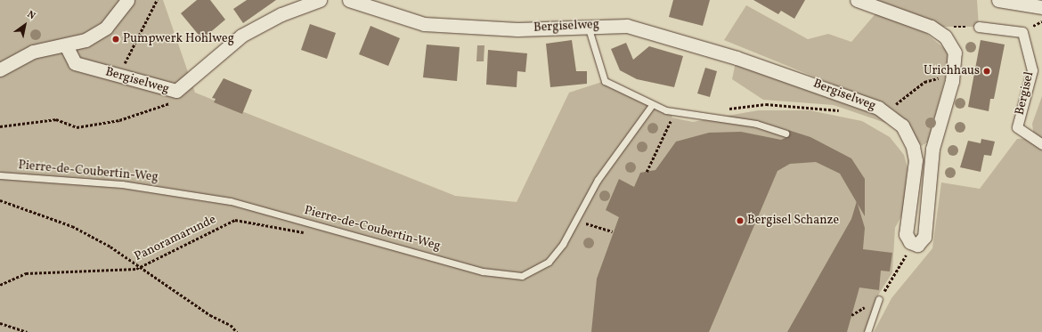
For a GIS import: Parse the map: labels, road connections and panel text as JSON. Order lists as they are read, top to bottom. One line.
{"streets":{"street":["Bergiselweg","Bergisel"],"lane":["Pierre-de-Coubertin-Weg"],"path":["Panoramarunde"]},"crossings":[["Pierre-de-Coubertin-Weg","Panoramarunde"]],"places":["Pumpwerk Hohlweg","Urichhaus","Bergisel Schanze"],"north":"top right"}
